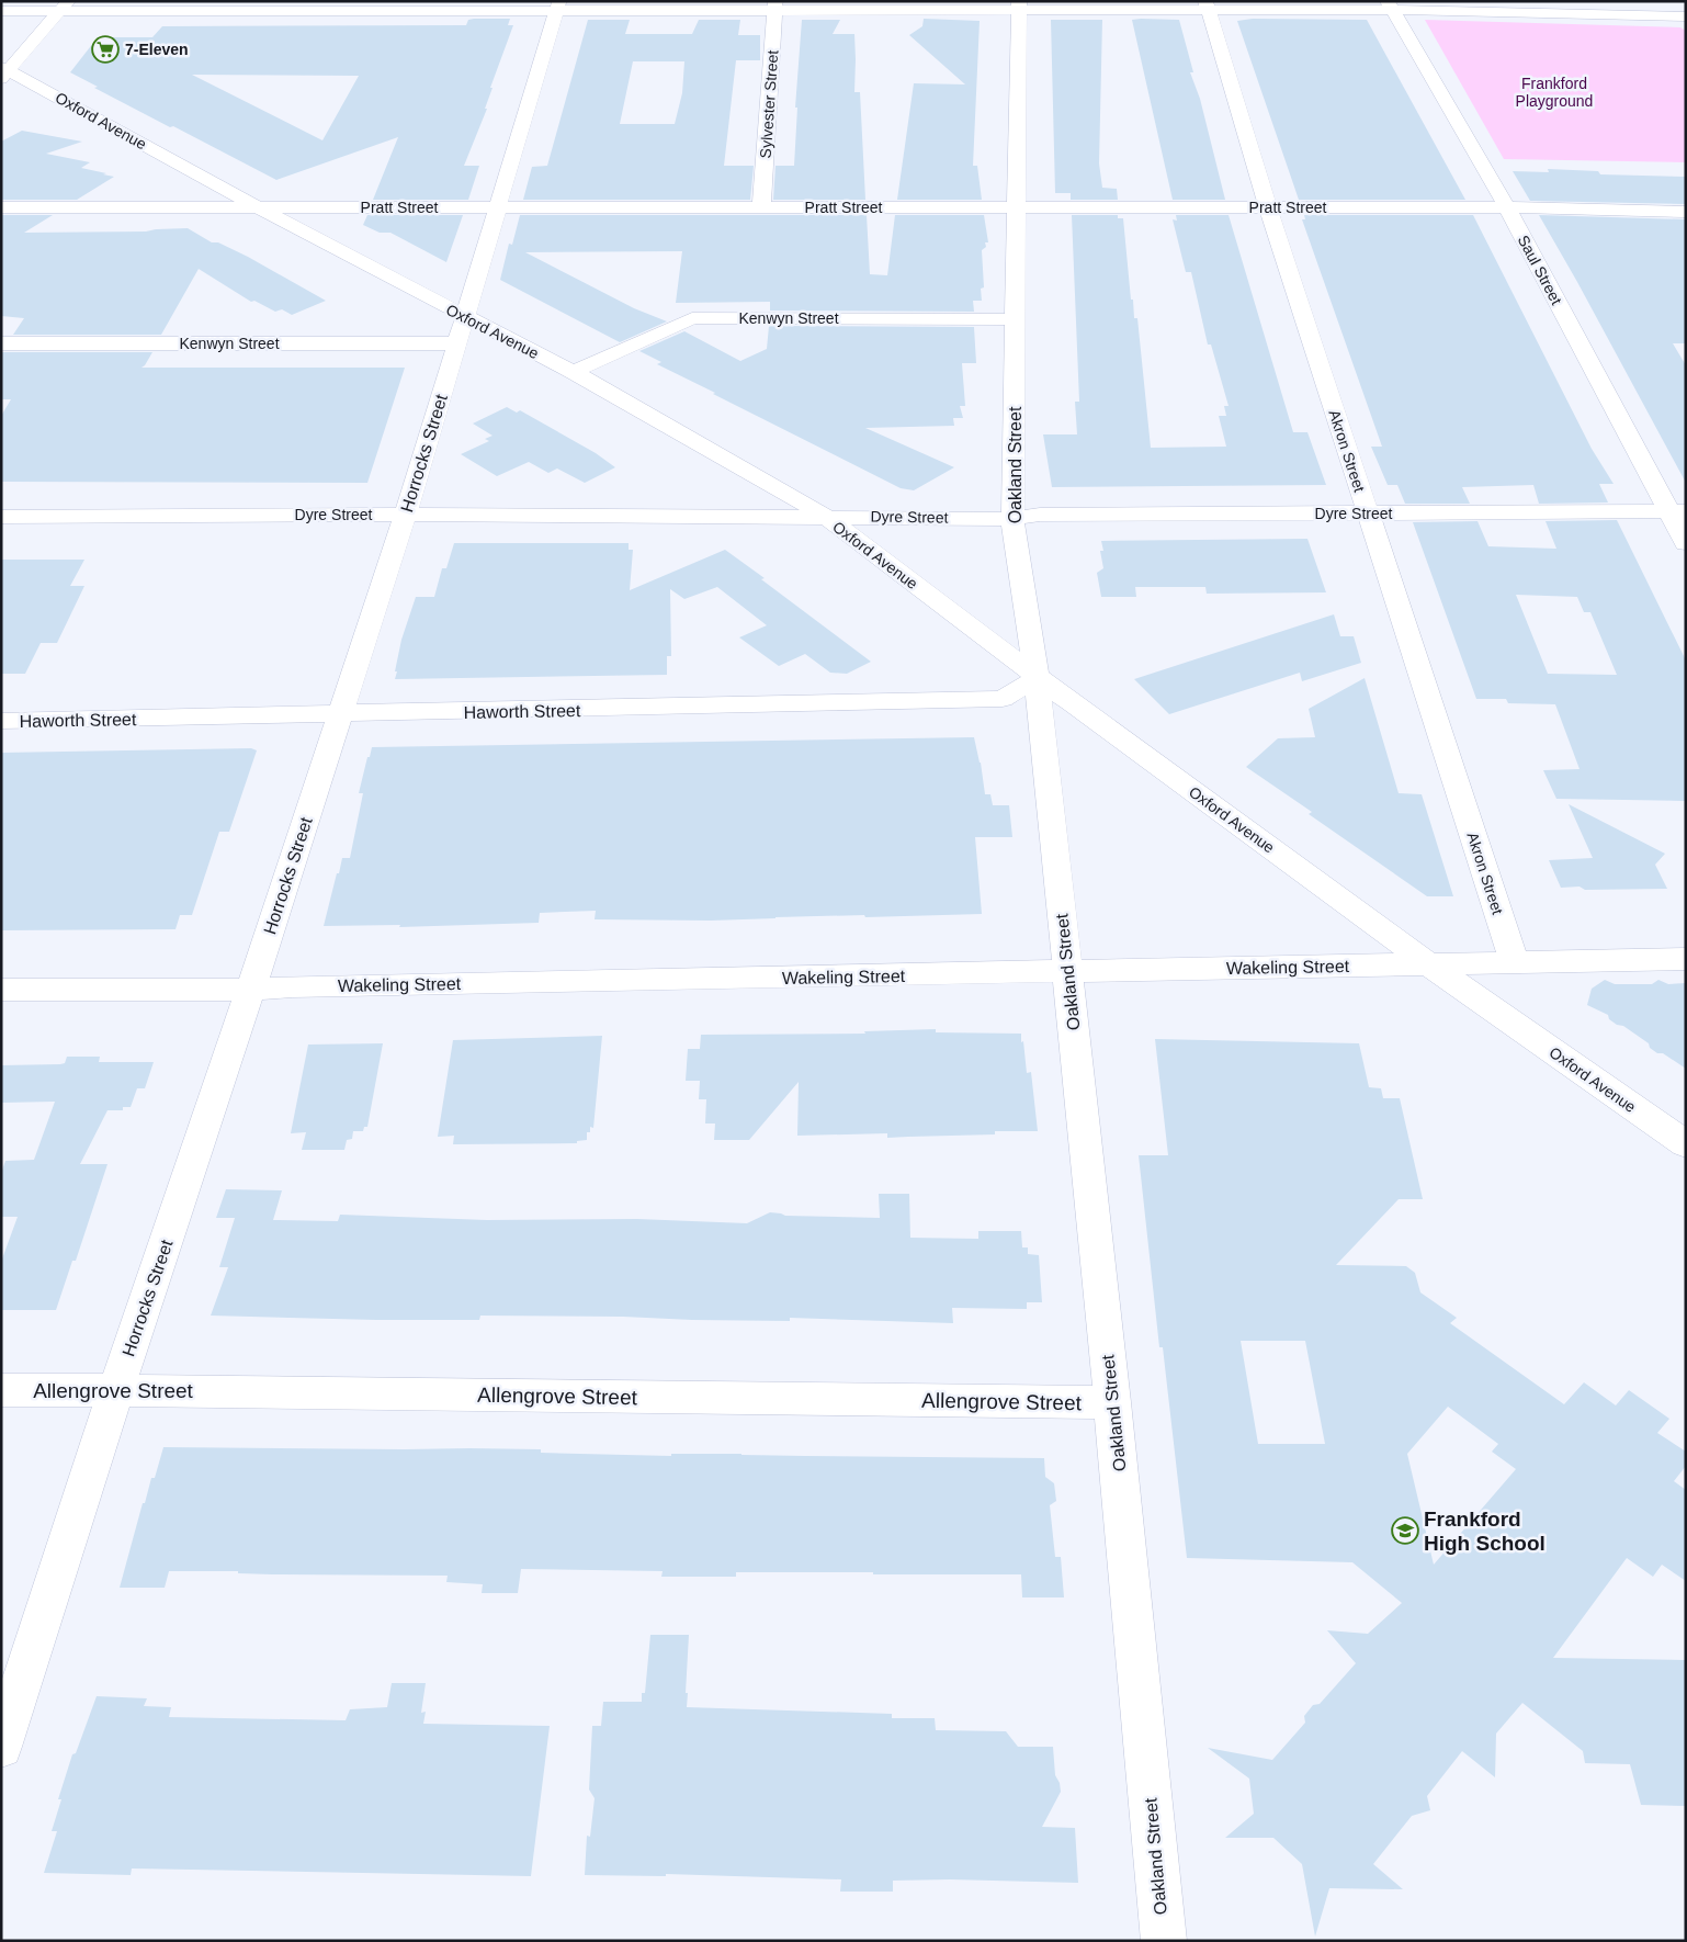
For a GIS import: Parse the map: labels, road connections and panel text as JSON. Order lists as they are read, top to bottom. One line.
{"streets":{"street":["Sylvester Street","Oxford Avenue","Pratt Street","Saul Street","Kenwyn Street","Akron Street","Horrocks Street","Oakland Street","Dyre Street","Haworth Street","Wakeling Street","Allengrove Street"]},"crossings":[["Sylvester Street","Pratt Street"],["Oxford Avenue","Pratt Street"],["Oxford Avenue","Kenwyn Street"],["Oxford Avenue","Horrocks Street"],["Oxford Avenue","Oakland Street"],["Oxford Avenue","Dyre Street"],["Oxford Avenue","Haworth Street"],["Oxford Avenue","Wakeling Street"],["Pratt Street","Saul Street"],["Pratt Street","Akron Street"],["Pratt Street","Horrocks Street"],["Pratt Street","Oakland Street"],["Saul Street","Dyre Street"],["Kenwyn Street","Horrocks Street"],["Kenwyn Street","Oakland Street"],["Akron Street","Dyre Street"],["Akron Street","Wakeling Street"],["Horrocks Street","Dyre Street"],["Horrocks Street","Haworth Street"],["Horrocks Street","Wakeling Street"],["Horrocks Street","Allengrove Street"],["Oakland Street","Dyre Street"],["Oakland Street","Haworth Street"],["Oakland Street","Wakeling Street"],["Oakland Street","Allengrove Street"]],"parks":["Frankford Playground"],"places":{"supermarket":["7-Eleven"],"school or university":["Frankford High School"]}}
